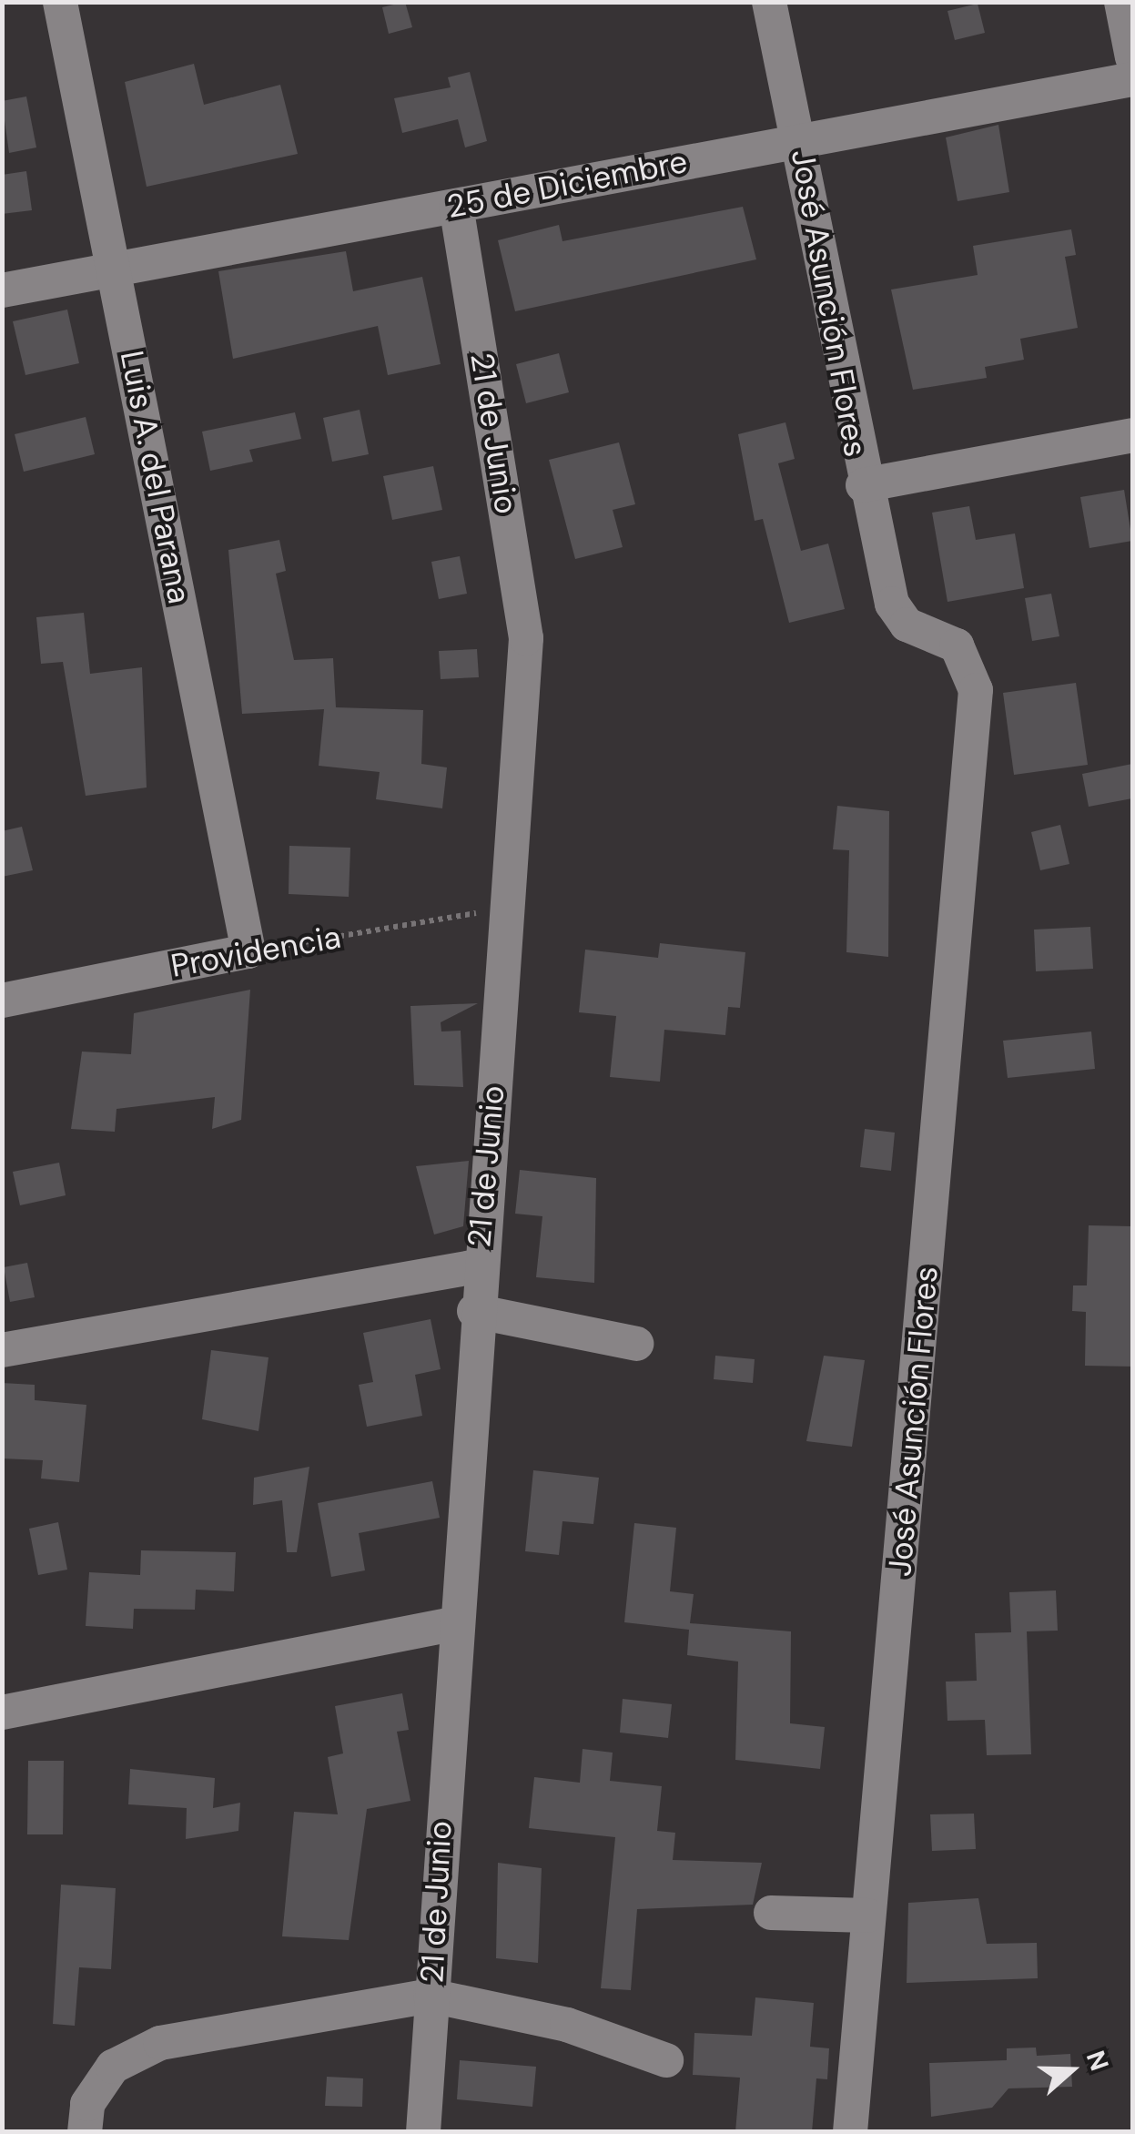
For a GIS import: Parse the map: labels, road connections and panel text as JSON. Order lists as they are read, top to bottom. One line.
{"streets":{"street":["25 de Diciembre","José Asunción Flores","21 de Junio","Luis A. del Parana","Providencia"]},"crossings":[["25 de Diciembre","José Asunción Flores"],["25 de Diciembre","21 de Junio"],["25 de Diciembre","Luis A. del Parana"],["21 de Junio","Providencia"],["Luis A. del Parana","Providencia"]],"north":"right"}
